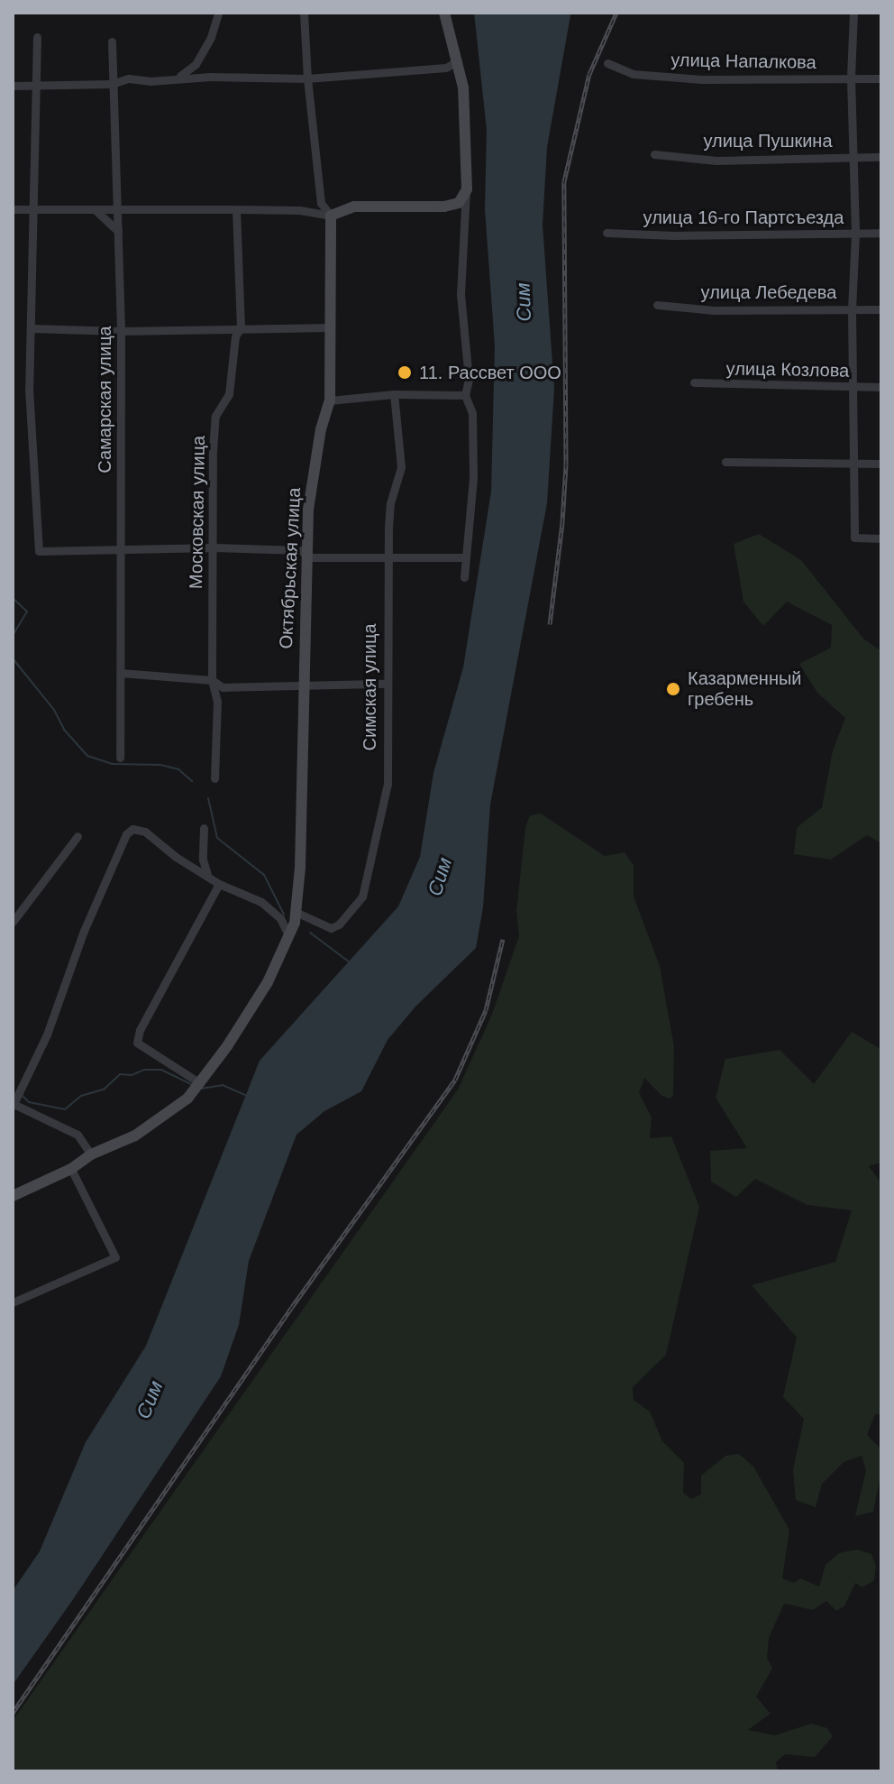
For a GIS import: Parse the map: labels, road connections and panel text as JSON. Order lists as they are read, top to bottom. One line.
{"streets":{"main road":["Октябрьская улица"],"street":["улица Напалкова","улица Пушкина","улица 16-го Партсъезда","улица Лебедева","улица Козлова","Самарская улица","Московская улица","Симская улица"]},"crossings":[["Октябрьская улица","Симская улица"]],"water":["Сим"],"places":["11. Рассвет ООО","Казарменный гребень"]}
